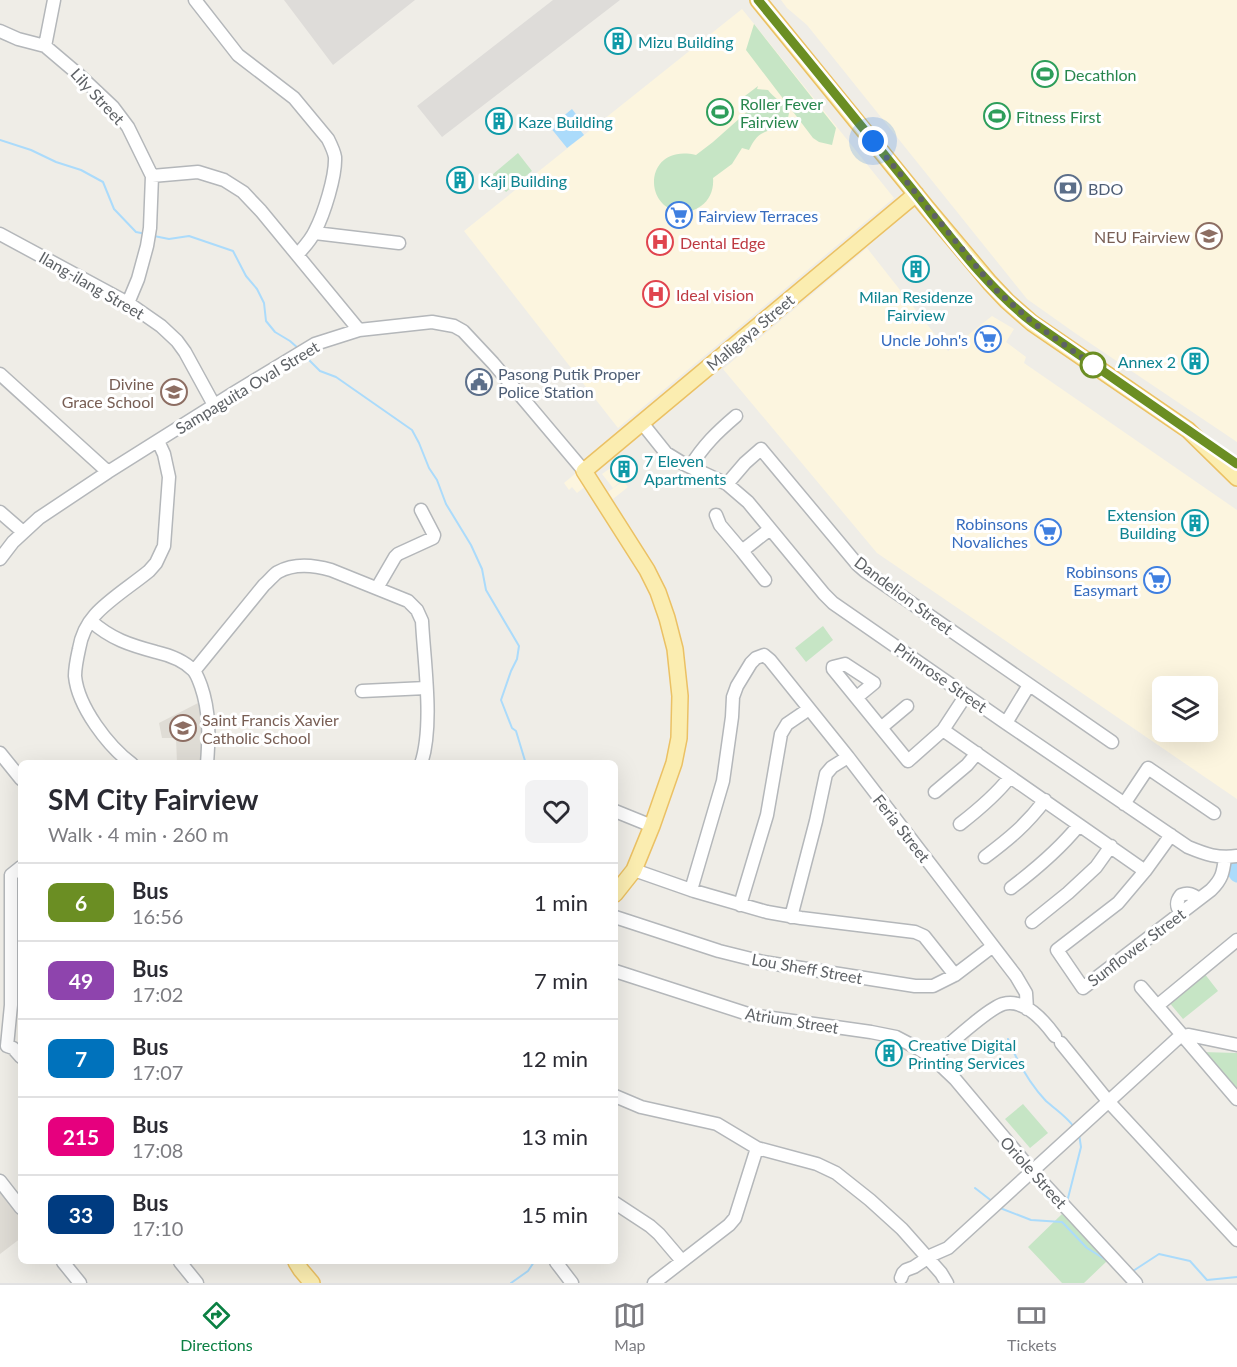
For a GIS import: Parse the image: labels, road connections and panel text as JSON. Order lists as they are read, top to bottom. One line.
{"streets":{"main road":["Maligaya Street","Sampaguita Oval Street"],"street":["Lily Street","Ilang-ilang Street","Dandelion Street","Primrose Street","Feria Street","Sunflower Street","Lou Sheff Street","Atrium Street","Oriole Street"]},"crossings":[["Lily Street","Ilang-ilang Street"],["Ilang-ilang Street","Sampaguita Oval Street"],["Maligaya Street","Sampaguita Oval Street"],["Maligaya Street","Primrose Street"],["Dandelion Street","Primrose Street"],["Primrose Street","Sunflower Street"],["Feria Street","Lou Sheff Street"],["Atrium Street","Oriole Street"]],"places":{"building":["Mizu Building","Kaze Building","Kaji Building","Milan Residenze Fairview","Annex 2","7 Eleven Apartments","Extension Building","Creative Digital Printing Services"],"sports":["Decathlon","Roller Fever Fairview","Fitness First"],"bank":["BDO"],"supermarket":["Fairview Terraces","Uncle John's","Robinsons Novaliches","Robinsons Easymart"],"school or university":["NEU Fairview","Divine Grace School","Saint Francis Xavier Catholic School"],"hospital":["Dental Edge","Ideal vision"],"public building":["Pasong Putik Proper Police Station"]},"lines":["bus line 6"],"page":{"heading":["SM City Fairview","Walk · 4 min · 260 m"],"list":[{"mark":"6","name":"Bus","note":"16:56","value":"1 min"},{"mark":"49","name":"Bus","note":"17:02","value":"7 min"},{"mark":"7","name":"Bus","note":"17:07","value":"12 min"},{"mark":"215","name":"Bus","note":"17:08","value":"13 min"},{"mark":"33","name":"Bus","note":"17:10","value":"15 min"}],"tabs":["Directions","Map","Tickets"]}}
